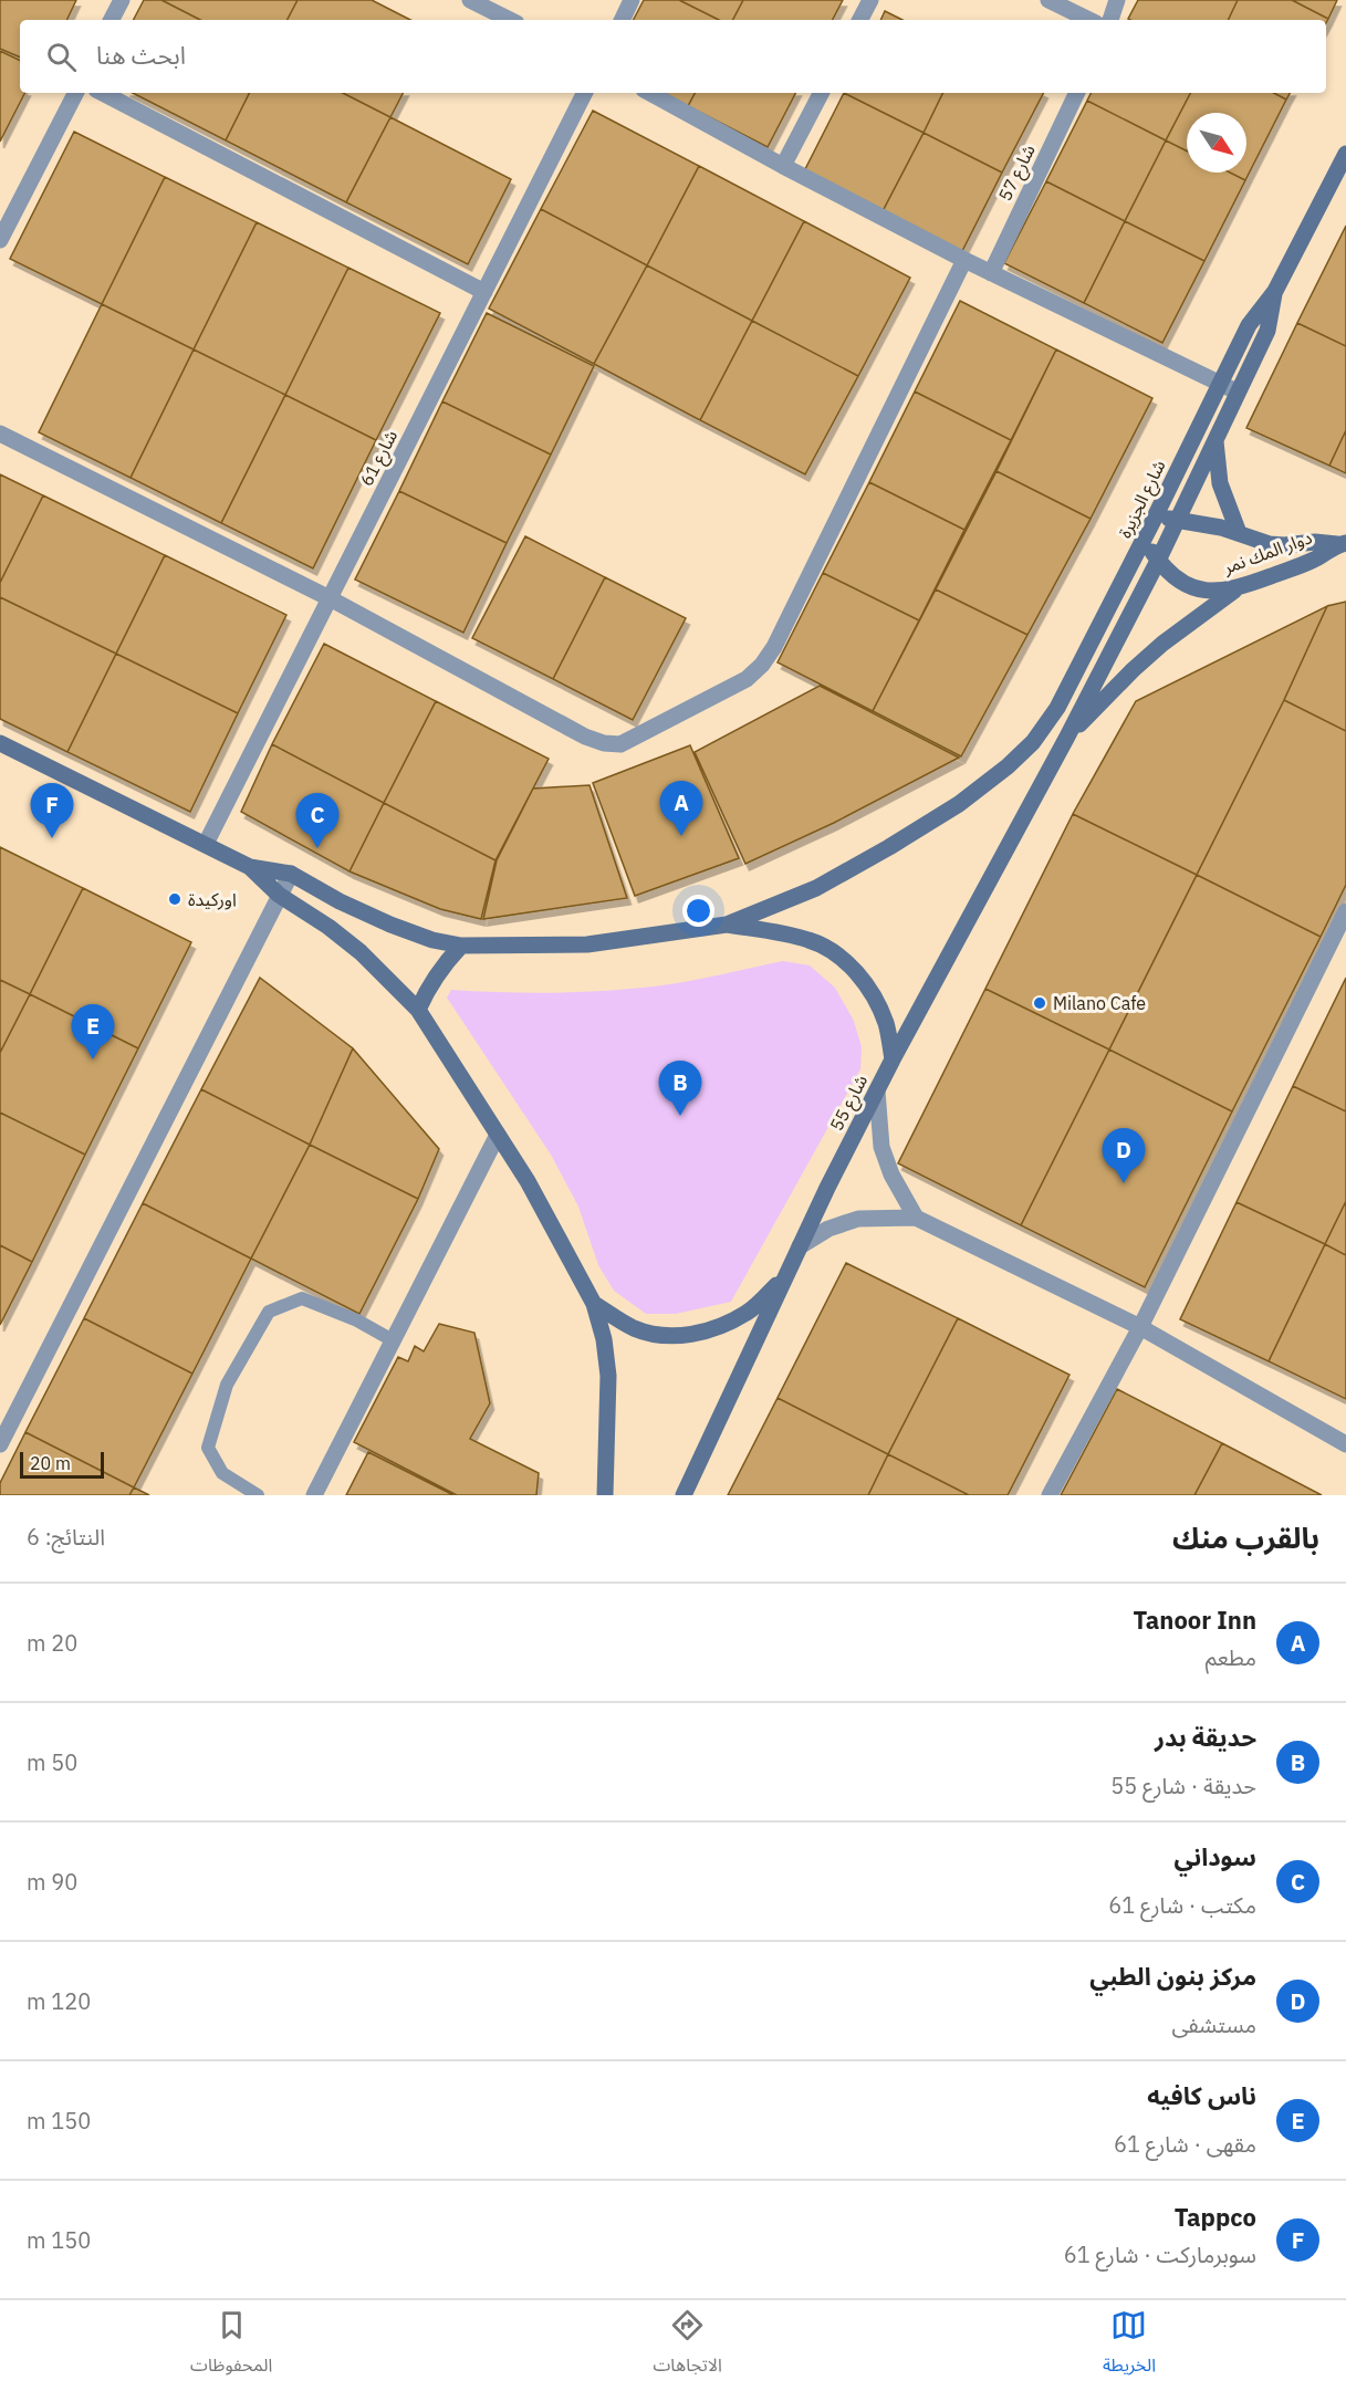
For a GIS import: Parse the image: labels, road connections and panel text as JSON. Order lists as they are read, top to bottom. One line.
{"streets":{"street":["شارع 57","شارع 61","شارع الجزيرة","دوار المك نمر","شارع 55"]},"crossings":[["شارع الجزيرة","دوار المك نمر"],["شارع الجزيرة","شارع 55"]],"places":["اوركيدة","Milano Cafe"],"scale_bar":"20 m","north":"bottom right","page":{"search":"ابحث هنا","pins":["A","F","C","E","B","D"],"scale":"20 m","heading":["بالقرب منك","النتائج: 6"],"list":[{"mark":"A","name":"Tanoor Inn","note":"مطعم","value":"20 m"},{"mark":"B","name":"حديقة بدر","note":"حديقة · شارع 55","value":"50 m"},{"mark":"C","name":"سوداني","note":"مكتب · شارع 61","value":"90 m"},{"mark":"D","name":"مركز بنون الطبي","note":"مستشفى","value":"120 m"},{"mark":"E","name":"ناس كافيه","note":"مقهى · شارع 61","value":"150 m"},{"mark":"F","name":"Tappco","note":"سوبرماركت · شارع 61","value":"150 m"}],"nav":["الخريطة","الاتجاهات","المحفوظات"]}}
